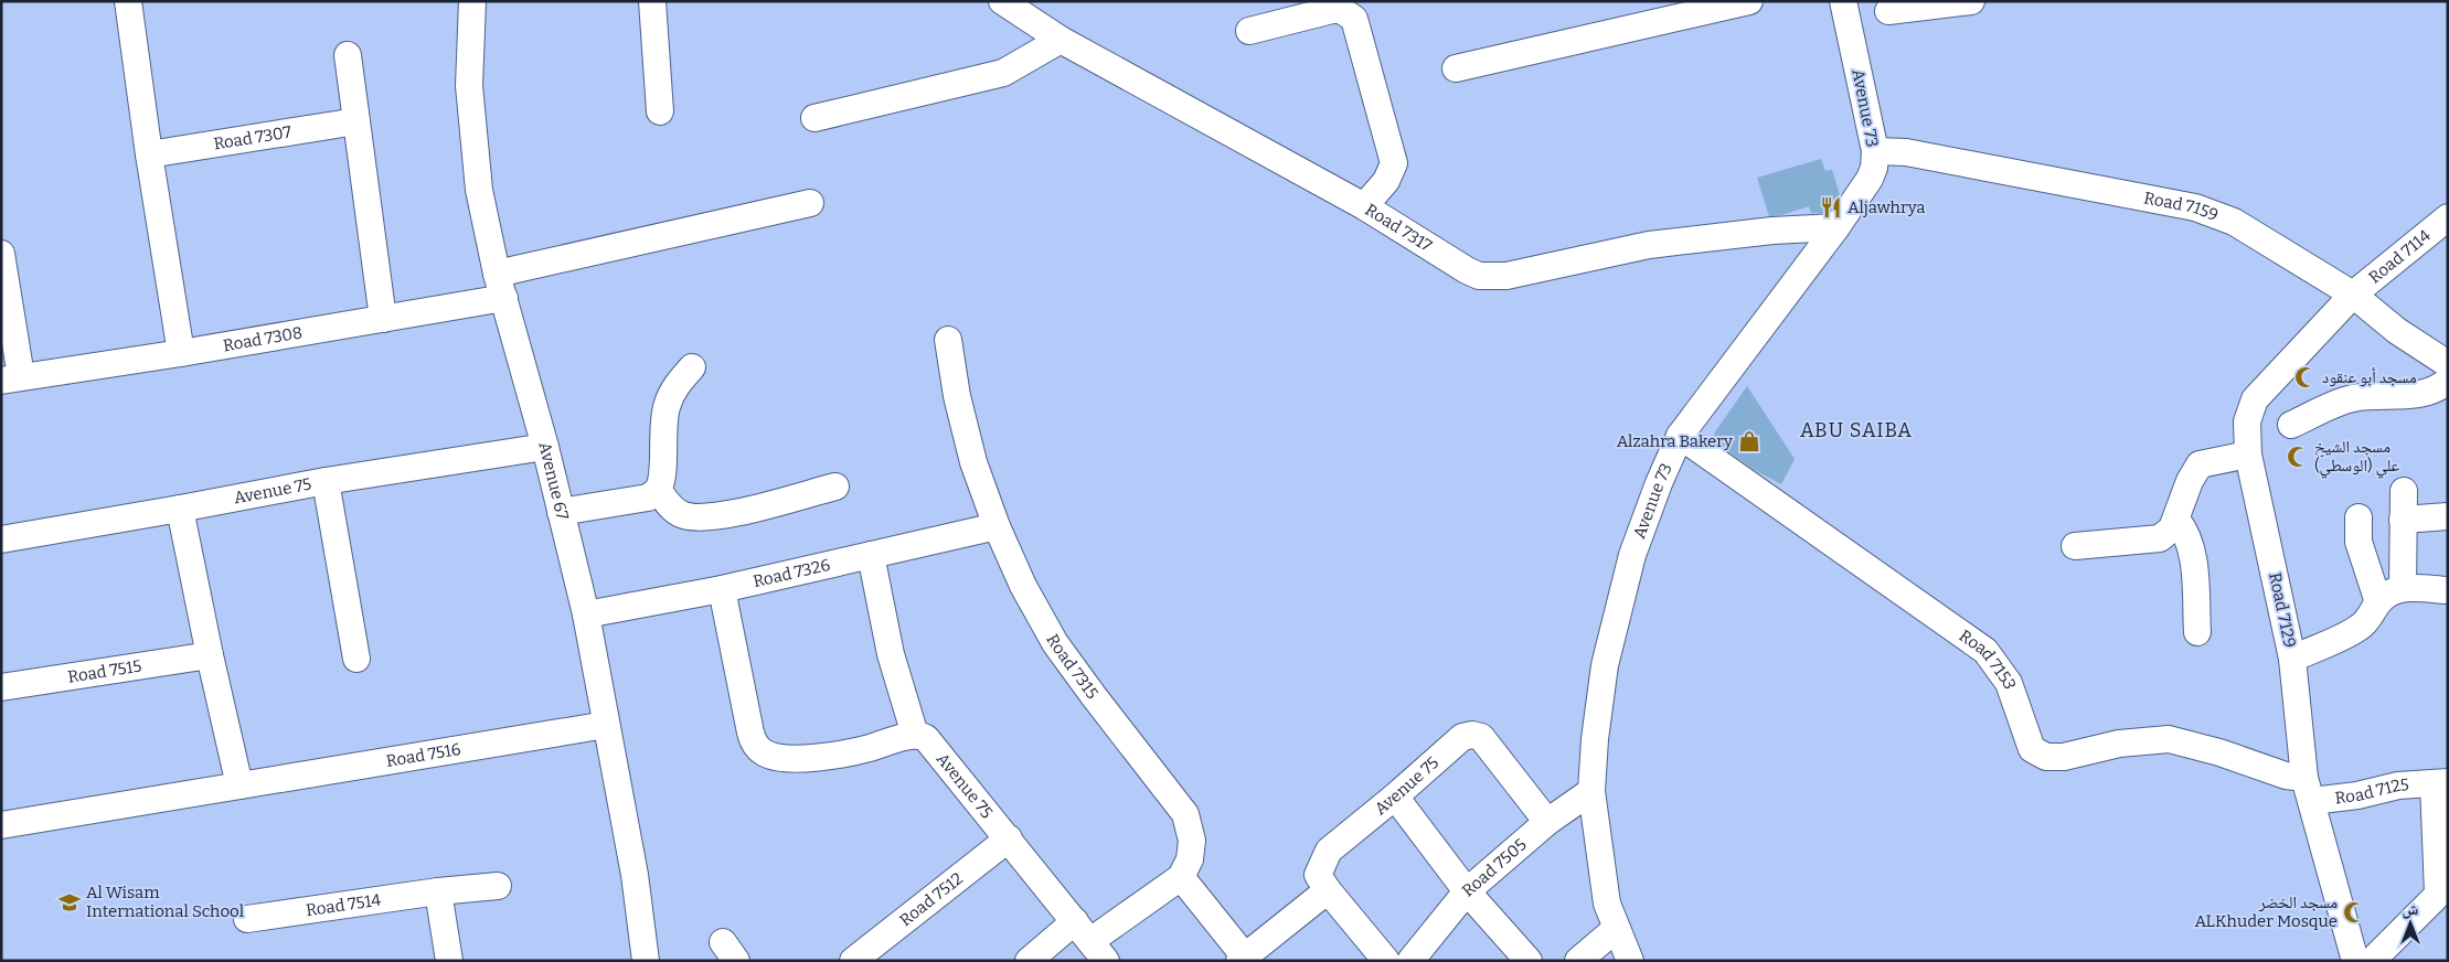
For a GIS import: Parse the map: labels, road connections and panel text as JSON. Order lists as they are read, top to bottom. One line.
{"streets":{"street":["Avenue 73","Road 7307","Road 7159","Road 7317","Road 7114","Road 7308","Avenue 67","Avenue 75","Road 7326","Road 7129","Road 7153","Road 7315","Road 7515","Road 7516","Road 7125","Road 7505","Road 7512","Road 7514"]},"crossings":[["Avenue 73","Road 7159"],["Avenue 73","Road 7317"],["Avenue 73","Road 7153"],["Avenue 73","Road 7505"],["Road 7159","Road 7114"],["Road 7159","Road 7129"],["Road 7114","Road 7129"],["Road 7308","Avenue 67"],["Avenue 67","Avenue 75"],["Avenue 67","Road 7326"],["Avenue 67","Road 7516"],["Avenue 75","Road 7505"],["Avenue 75","Road 7512"],["Road 7326","Road 7315"],["Road 7129","Road 7153"],["Road 7129","Road 7125"],["Road 7153","Road 7125"]],"districts":["ABU SAIBA"],"places":{"restaurant":["Aljawhrya"],"mosque":["مسجد أبو عنقود","مسجد الشيخ علي (الوسطي)","مسجد الخضر ALKhuder Mosque"],"shop":["Alzahra Bakery"],"school or university":["Al Wisam International School"]},"north":"top"}
